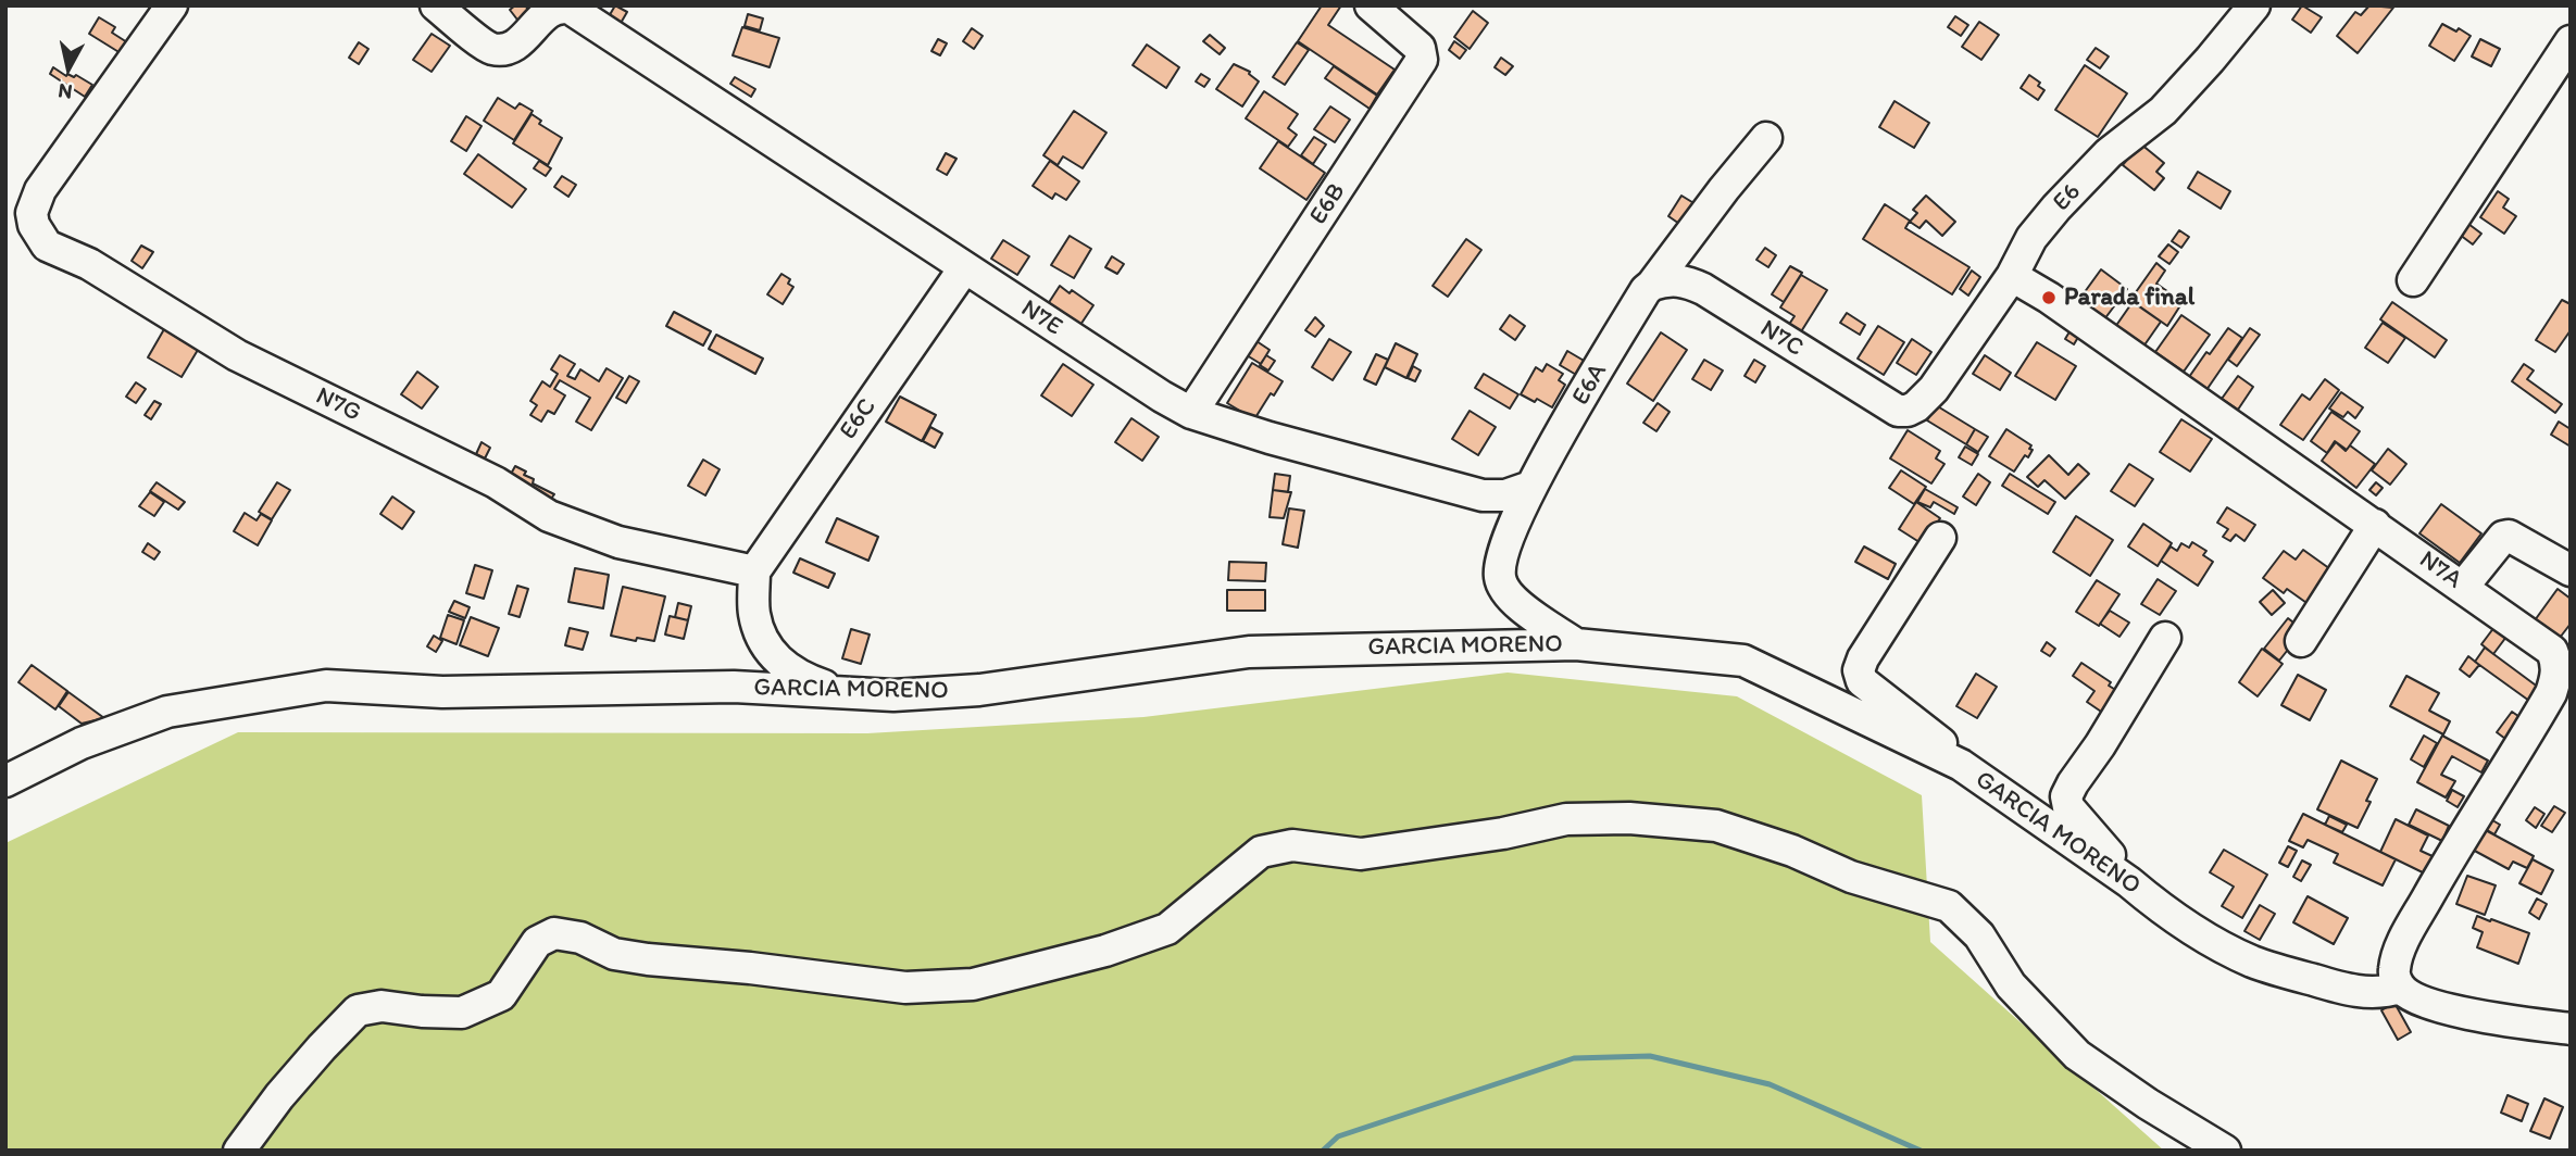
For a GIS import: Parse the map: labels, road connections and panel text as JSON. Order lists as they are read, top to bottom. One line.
{"streets":{"street":["E6","E6B","N7E","N7C","E6A","N7G","E6C","N7A","GARCIA MORENO"]},"crossings":[["E6","N7C"],["E6","N7A"],["E6B","N7E"],["N7E","E6A"],["N7E","E6C"],["N7C","E6A"],["N7G","E6C"],["N7A","GARCIA MORENO"]],"places":["Parada final"],"north":"bottom"}
